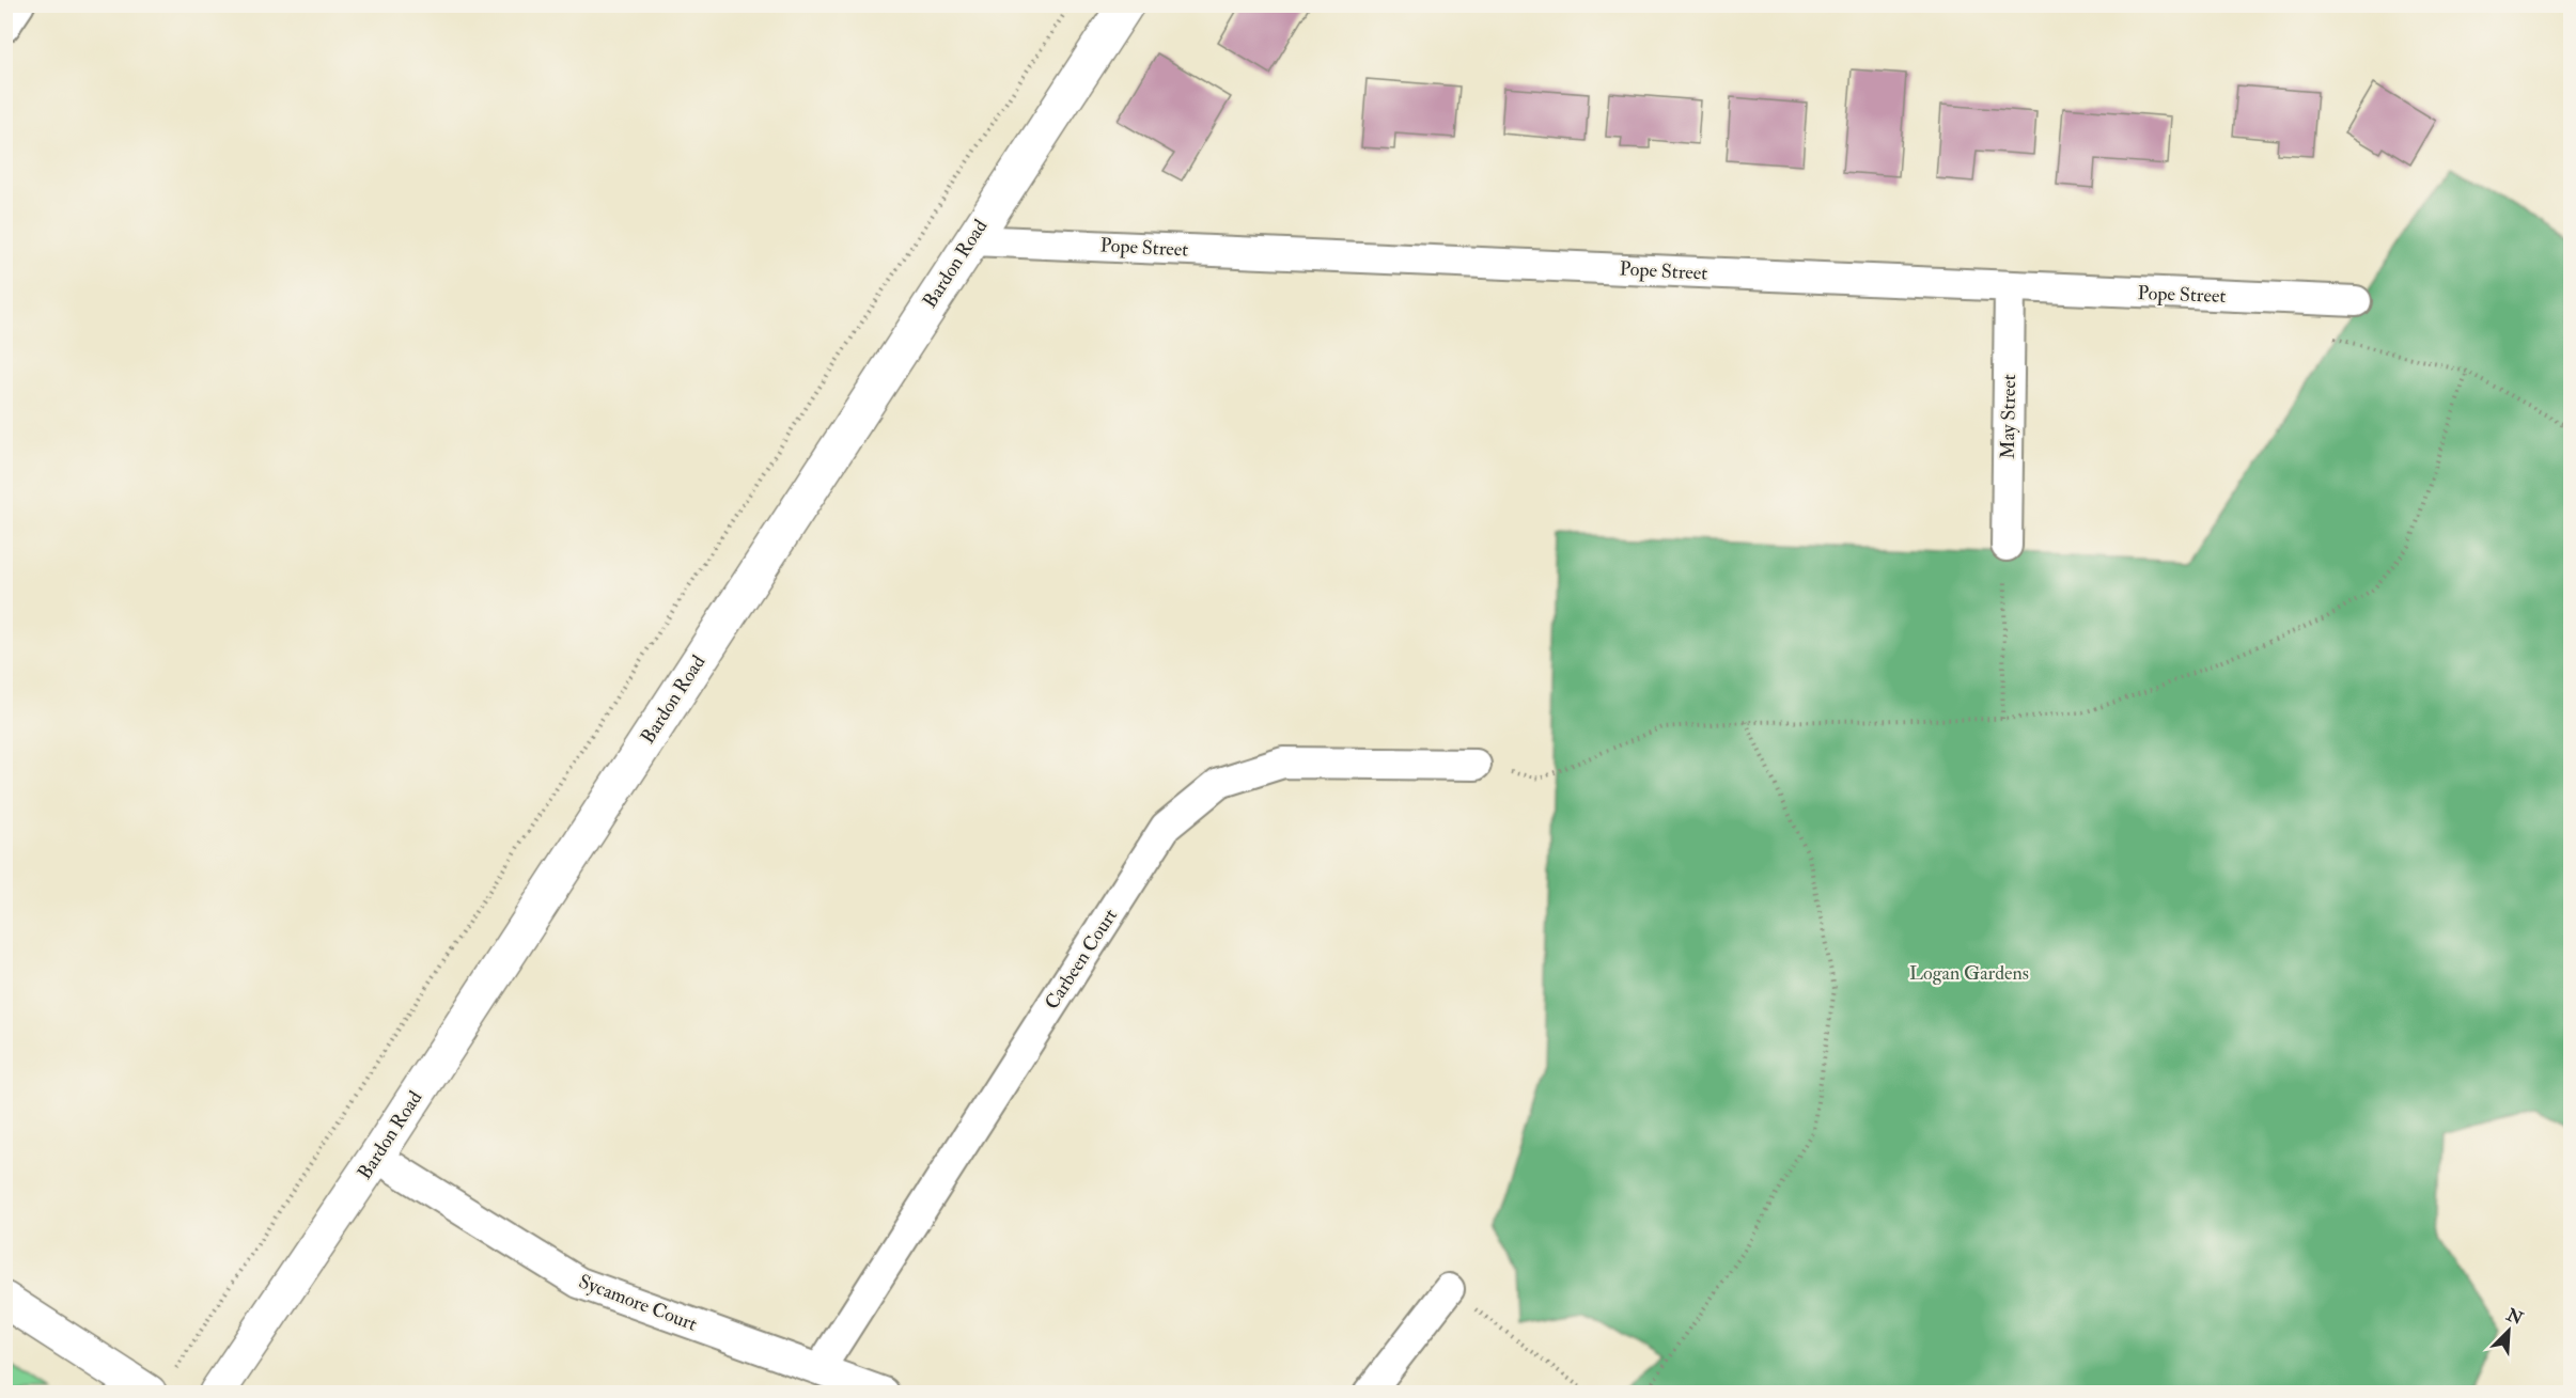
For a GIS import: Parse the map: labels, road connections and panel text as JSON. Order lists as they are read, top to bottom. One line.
{"streets":{"street":["Pope Street","Bardon Road","May Street","Carbeen Court","Sycamore Court"]},"crossings":[["Pope Street","Bardon Road"],["Pope Street","May Street"],["Bardon Road","Sycamore Court"],["Carbeen Court","Sycamore Court"]],"parks":["Logan Gardens"],"north":"top right"}
